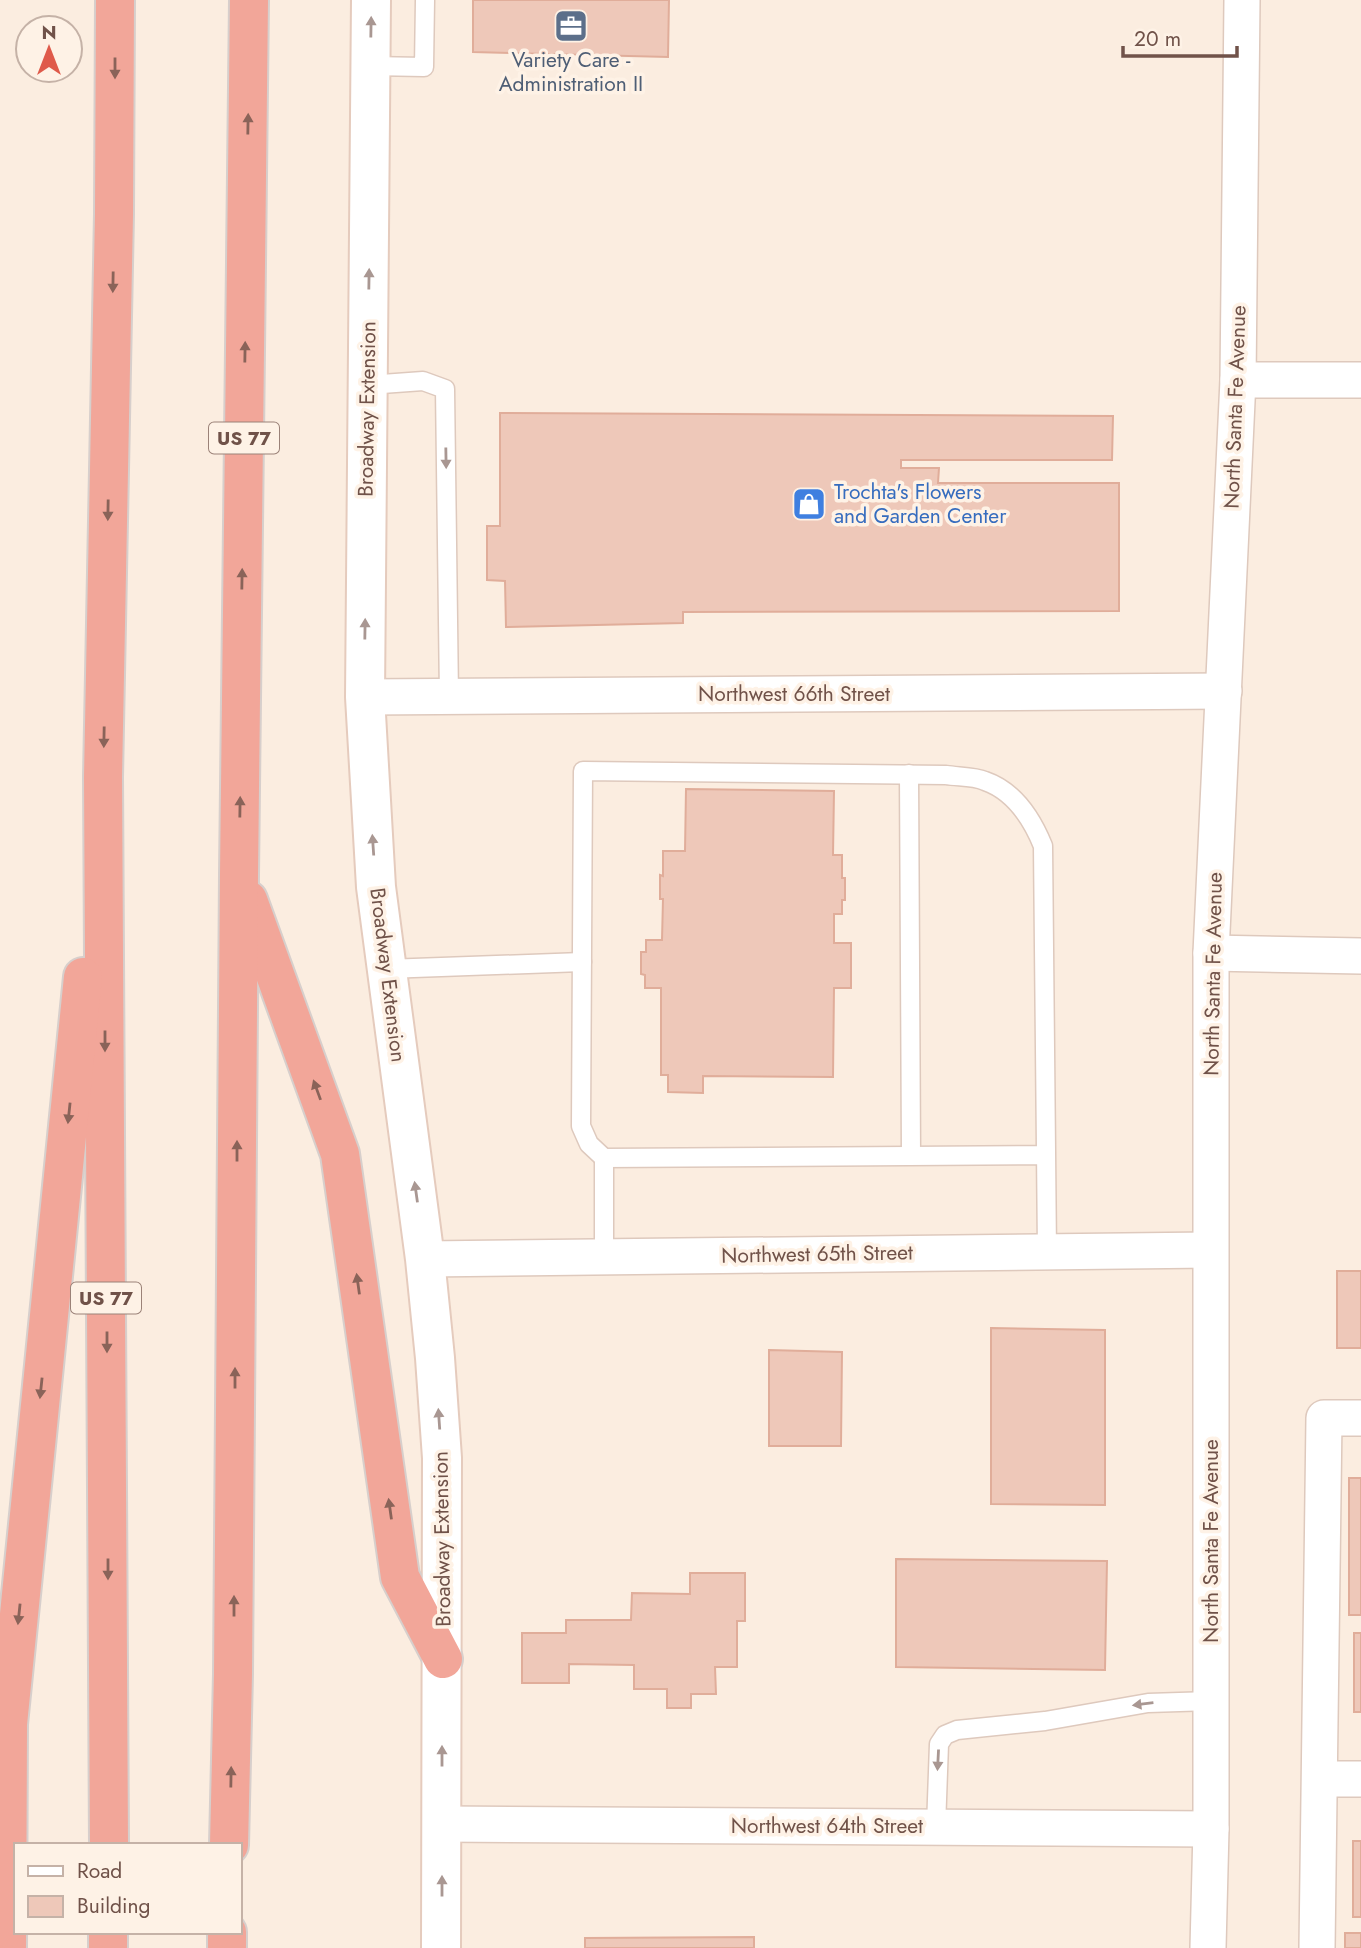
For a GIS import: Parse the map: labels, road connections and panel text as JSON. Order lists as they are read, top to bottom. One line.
{"streets":{"highway":["US 77"],"main road":["Broadway Extension"],"street":["North Santa Fe Avenue","Northwest 66th Street","Northwest 65th Street","Northwest 64th Street"]},"crossings":[["North Santa Fe Avenue","Northwest 66th Street"],["North Santa Fe Avenue","Northwest 65th Street"],["North Santa Fe Avenue","Northwest 64th Street"],["Broadway Extension","Northwest 66th Street"],["Broadway Extension","Northwest 65th Street"],["Broadway Extension","Northwest 64th Street"]],"one_way":["Broadway Extension"],"places":{"office":["Variety Care - Administration II"],"shop":["Trochta's Flowers and Garden Center"]},"legend":["Road","Building"],"scale_bar":"20 m","north":"top"}
